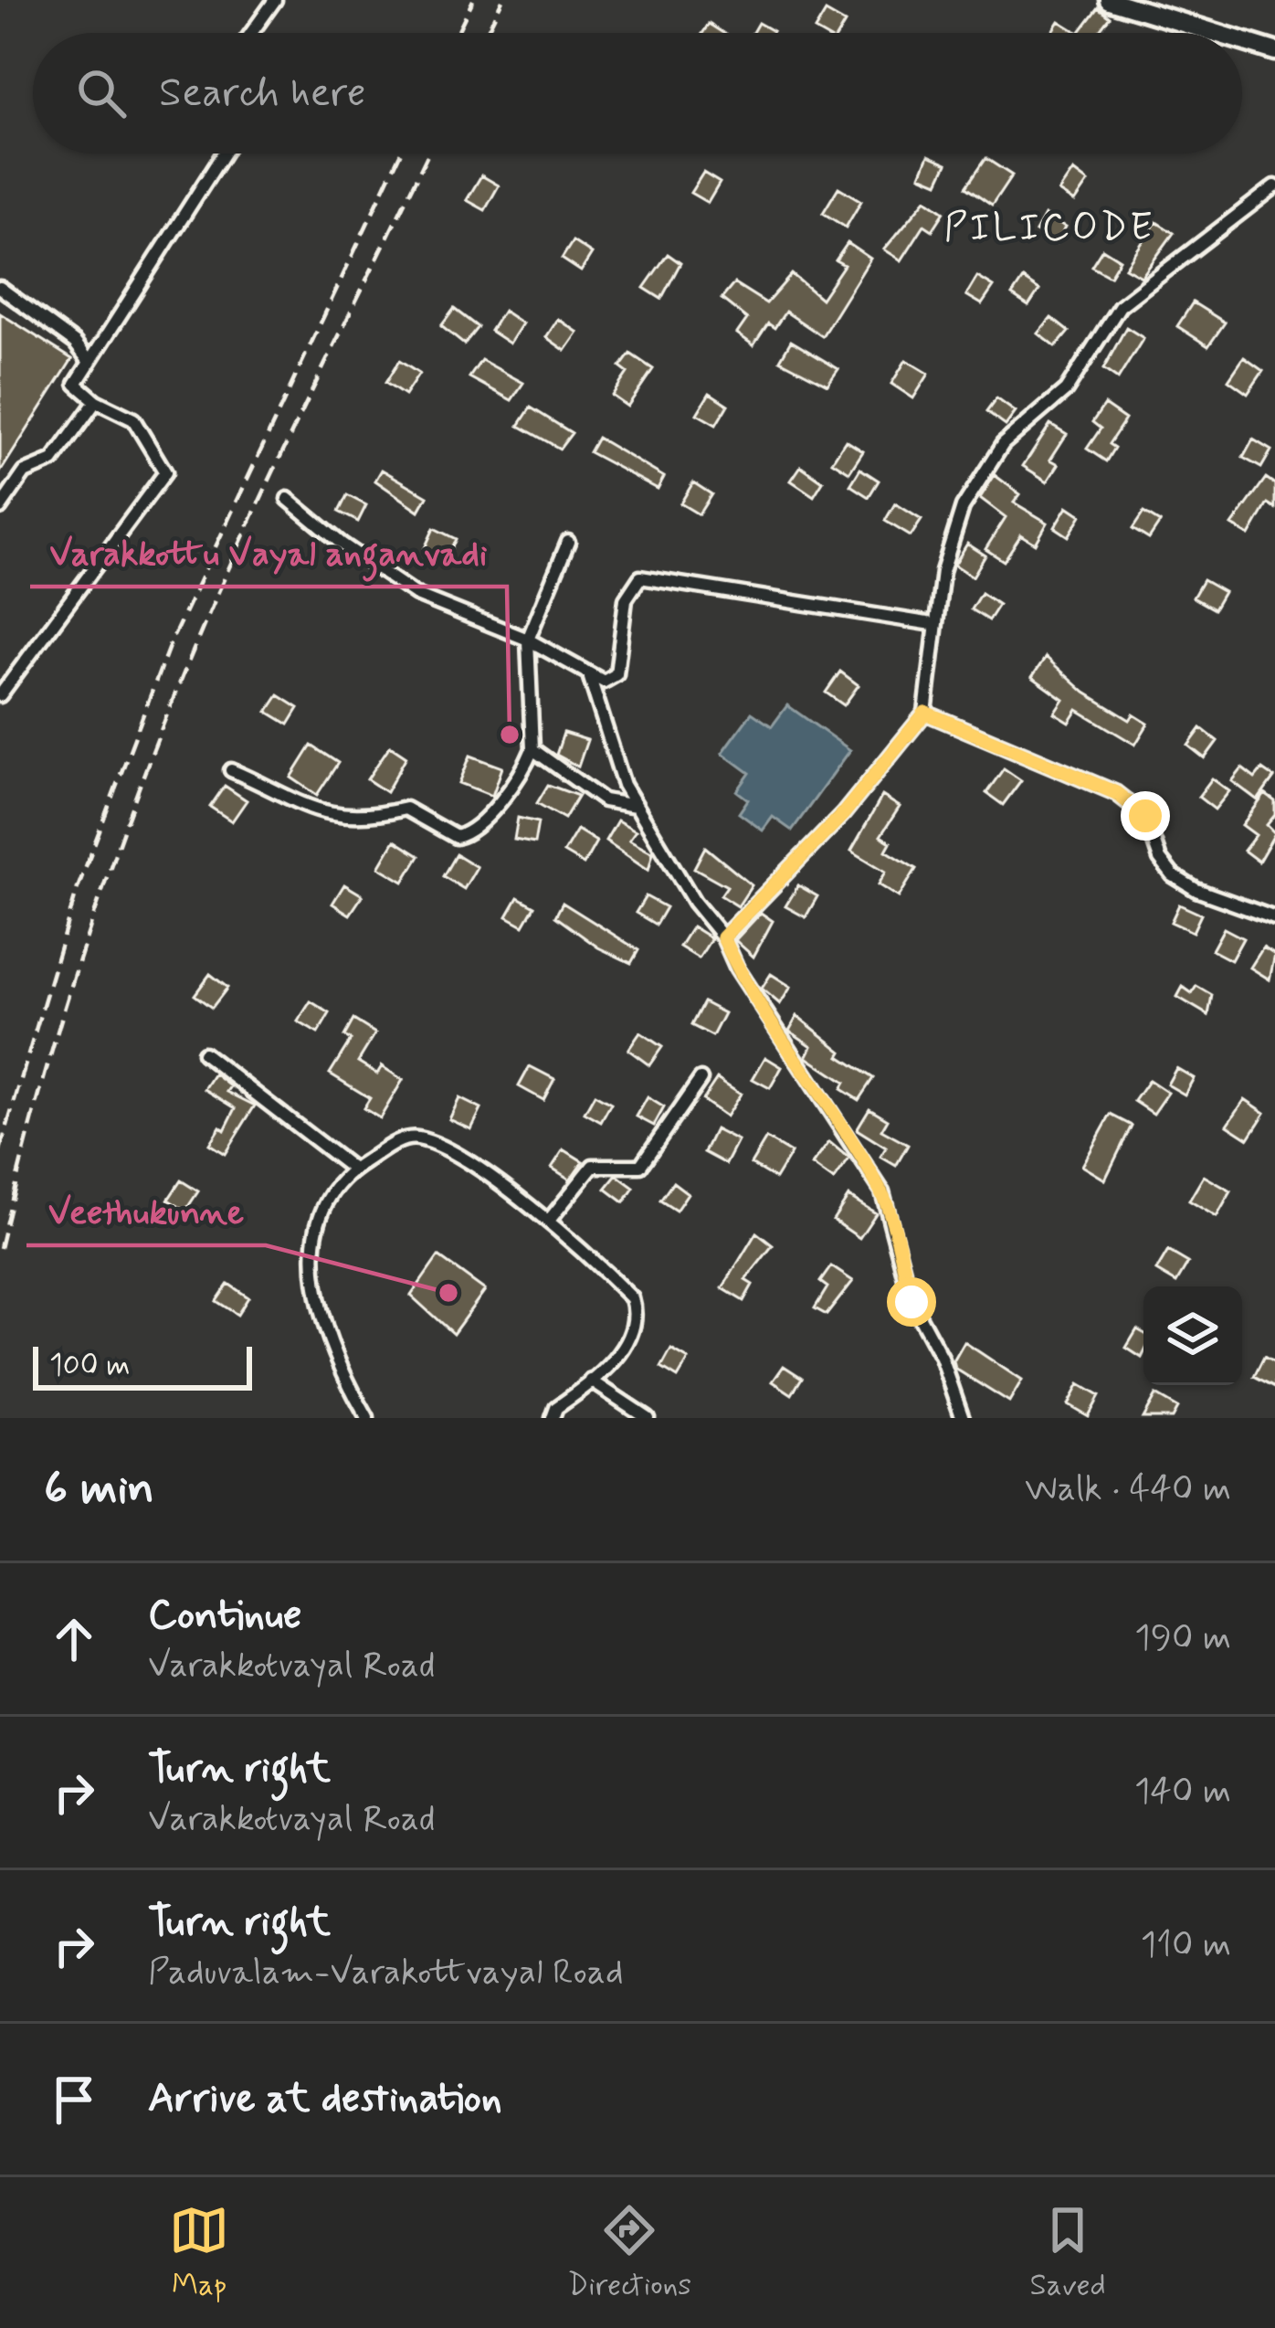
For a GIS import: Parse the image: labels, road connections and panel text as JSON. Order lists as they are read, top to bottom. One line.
{"districts":["PILICODE"],"places":["Varakkottu Vayal anganvadi","Veethukunne"],"scale_bar":"100 m","page":{"search":"Search here","scale":"100 m","heading":["6 min","Walk · 440 m"],"list":[["Continue","Varakkotvayal Road","190 m"],["Turn right","Varakkotvayal Road","140 m"],["Turn right","Paduvalam-Varakottvayal Road","110 m"],"Arrive at destination"],"nav":["Map","Directions","Saved"]}}
